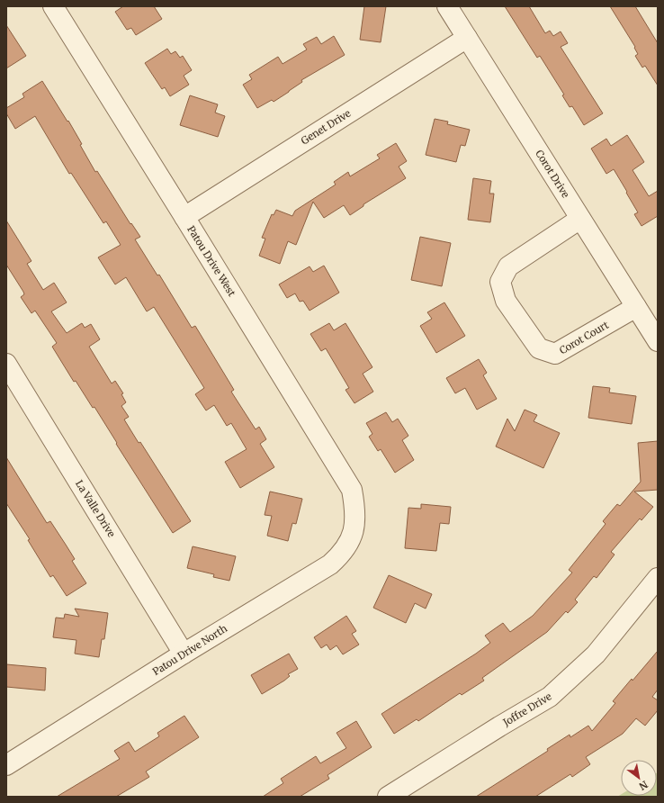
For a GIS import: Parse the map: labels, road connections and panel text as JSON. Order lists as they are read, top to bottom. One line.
{"streets":{"street":["Genet Drive","Corot Drive","Patou Drive West","Corot Court","La Valle Drive","Patou Drive North","Joffre Drive"]},"crossings":[["Genet Drive","Corot Drive"],["Genet Drive","Patou Drive West"],["Corot Drive","Corot Court"],["Patou Drive West","Patou Drive North"],["La Valle Drive","Patou Drive North"]],"north":"bottom right"}
